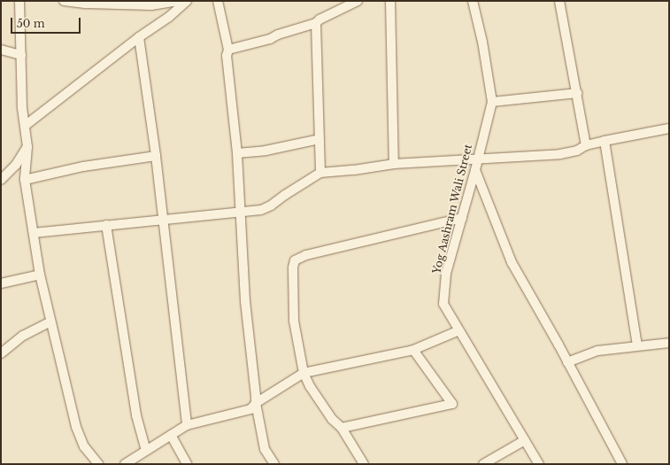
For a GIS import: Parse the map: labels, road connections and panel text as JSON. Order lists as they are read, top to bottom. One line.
{"streets":{"street":["Yog Aashram Wali Street"]},"scale_bar":"50 m"}
